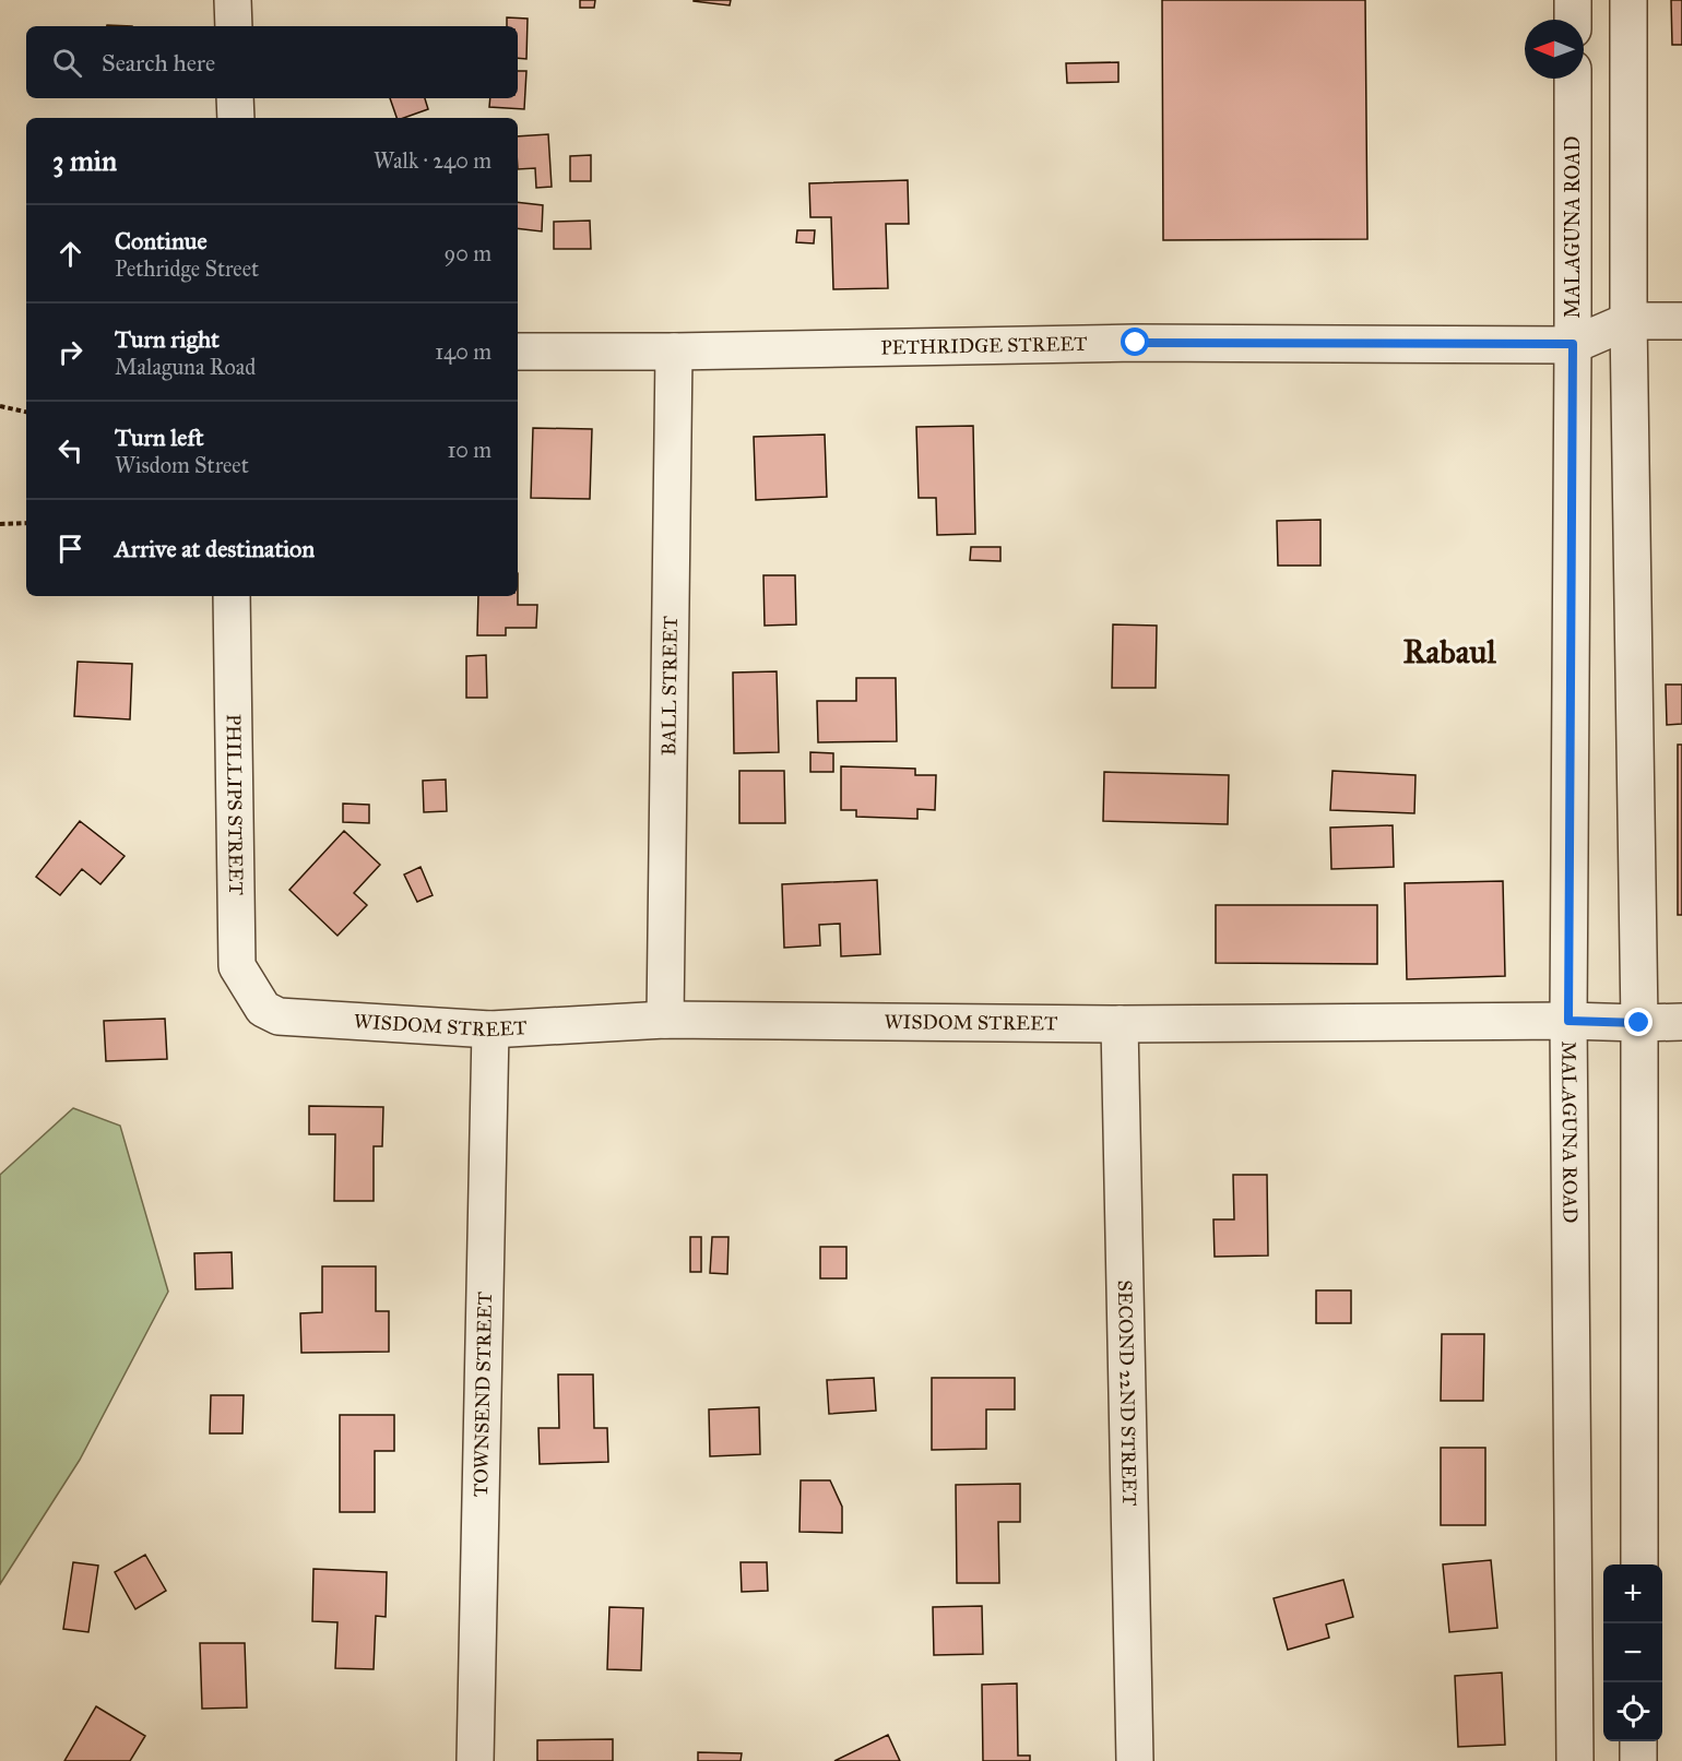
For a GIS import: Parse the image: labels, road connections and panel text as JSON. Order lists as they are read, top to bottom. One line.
{"streets":{"street":["MALAGUNA ROAD","PETHRIDGE STREET","BALL STREET","PHILLIPS STREET","WISDOM STREET","SECOND 22ND STREET","TOWNSEND STREET"]},"crossings":[["MALAGUNA ROAD","PETHRIDGE STREET"],["MALAGUNA ROAD","WISDOM STREET"],["PETHRIDGE STREET","BALL STREET"],["BALL STREET","WISDOM STREET"],["PHILLIPS STREET","WISDOM STREET"],["WISDOM STREET","SECOND 22ND STREET"],["WISDOM STREET","TOWNSEND STREET"]],"districts":["Rabaul"],"north":"left","page":{"search":"Search here","heading":["3 min","Walk · 240 m"],"list":[["Continue","Pethridge Street","90 m"],["Turn right","Malaguna Road","140 m"],["Turn left","Wisdom Street","10 m"],"Arrive at destination"],"map_buttons":["+","−"]}}
